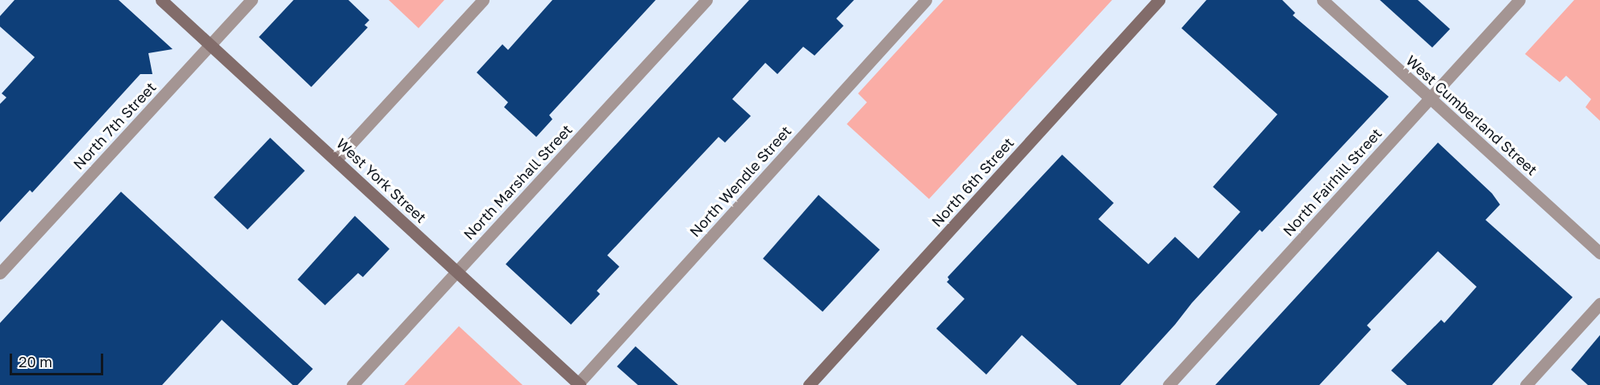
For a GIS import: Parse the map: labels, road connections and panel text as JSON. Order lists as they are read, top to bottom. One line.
{"streets":{"street":["West Cumberland Street","North 7th Street","West York Street","North Wendle Street","North Marshall Street","North 6th Street","North Fairhill Street"]},"crossings":[["West Cumberland Street","North Fairhill Street"],["North 7th Street","West York Street"],["West York Street","North Wendle Street"],["West York Street","North Marshall Street"]],"scale_bar":"20 m"}
